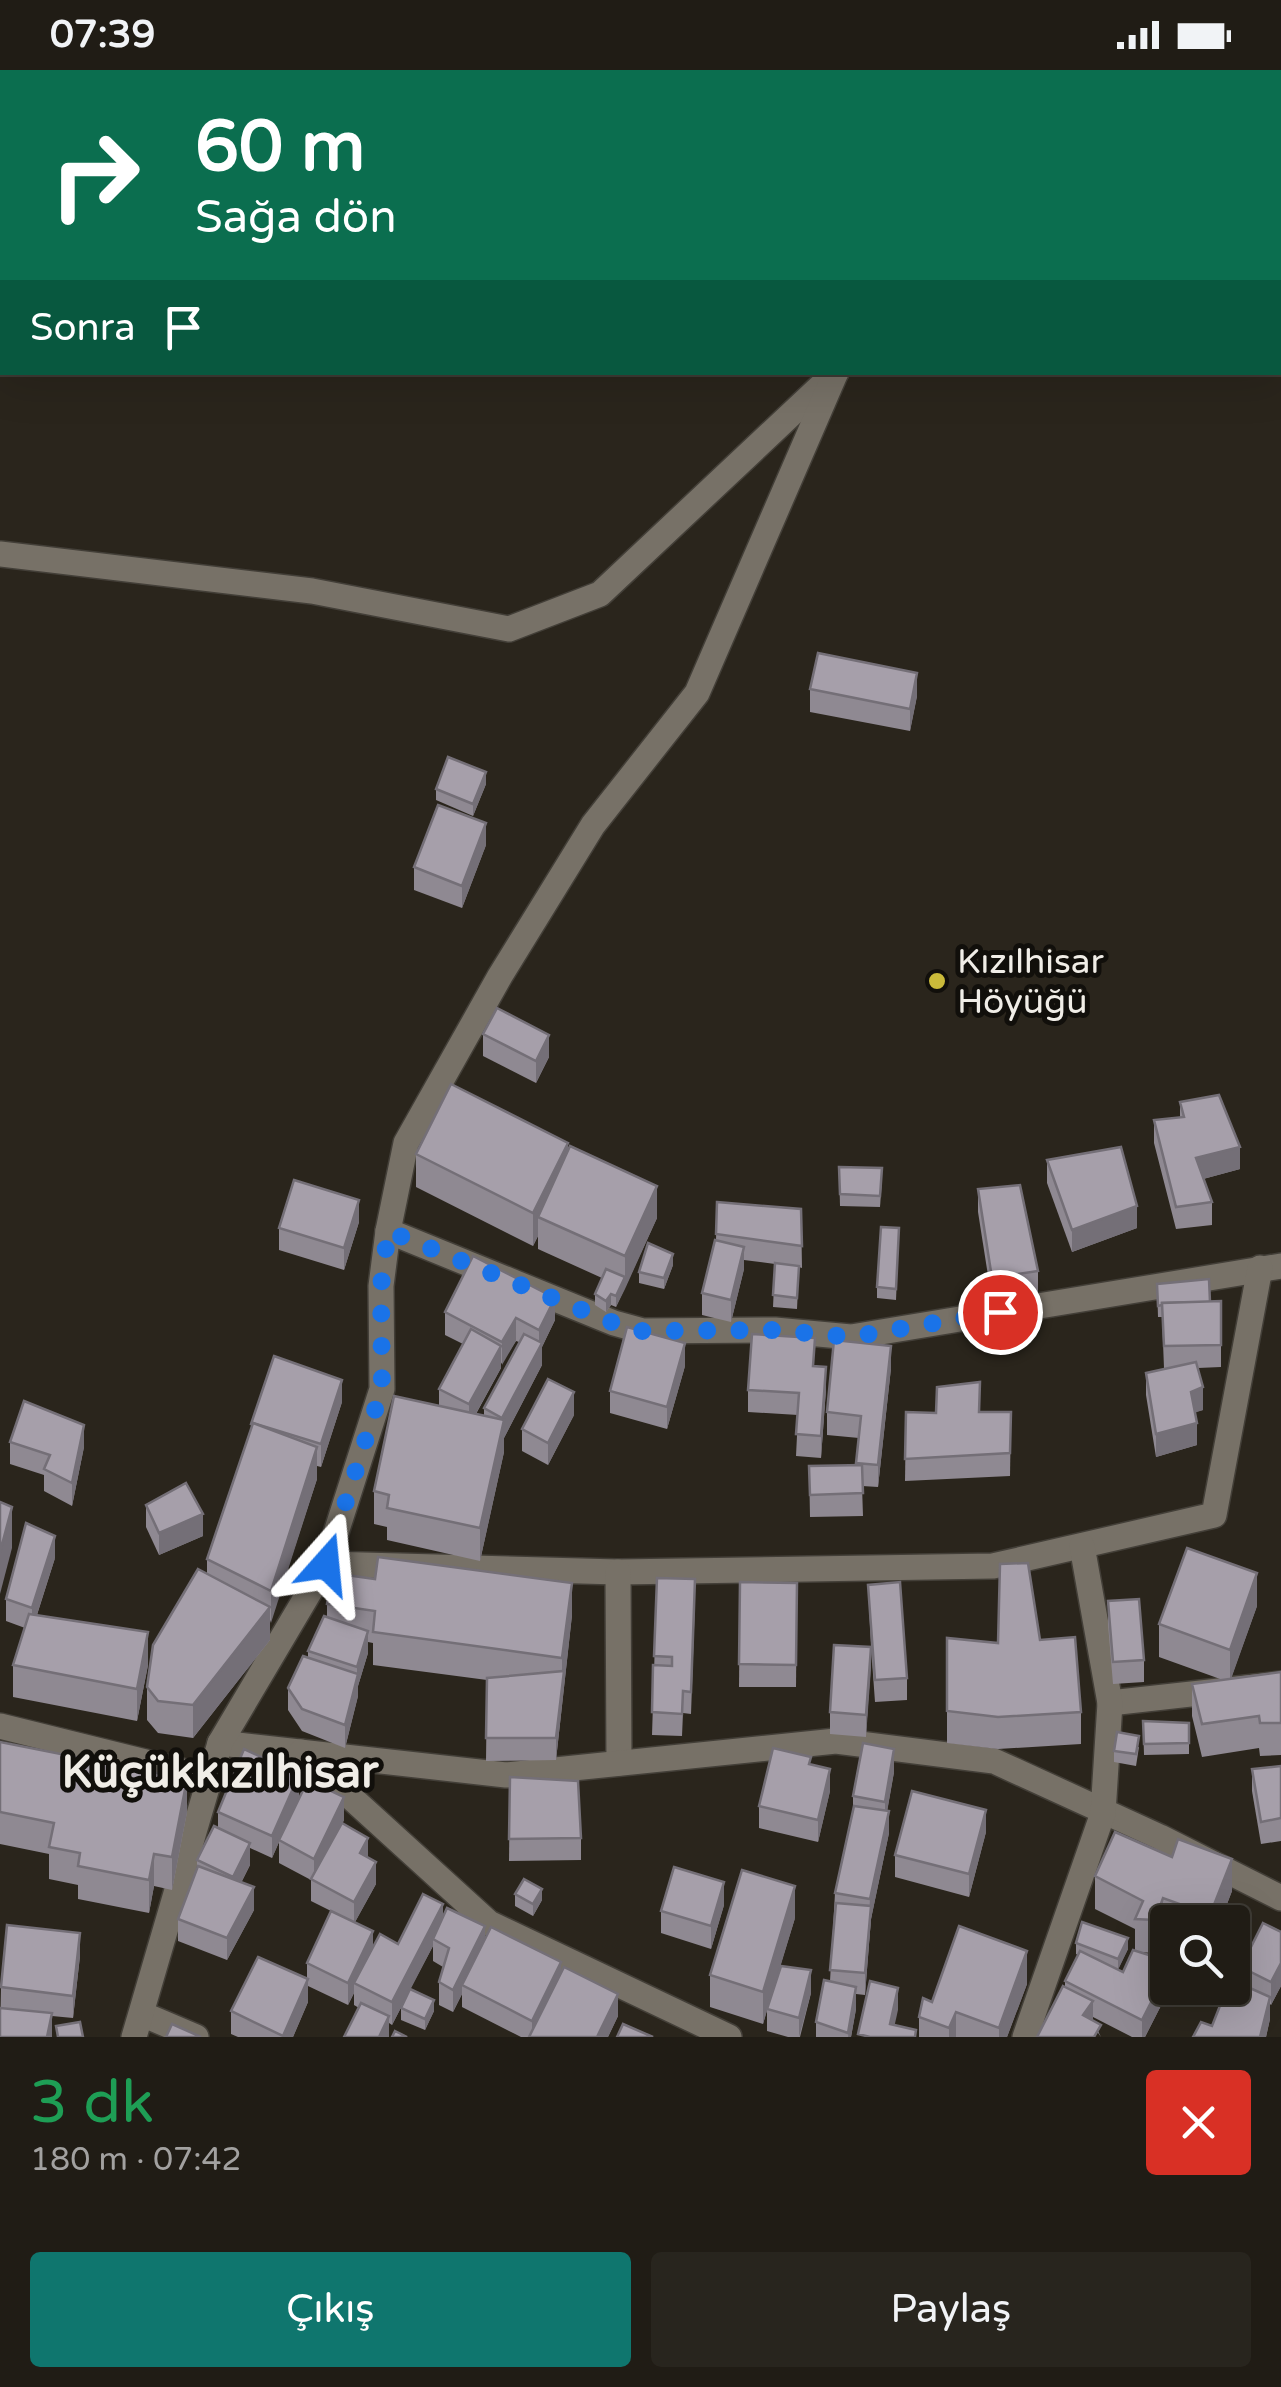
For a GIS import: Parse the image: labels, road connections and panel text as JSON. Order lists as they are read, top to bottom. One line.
{"districts":["Küçükkızılhisar"],"places":["Kızılhisar Höyüğü"],"page":{"status":"07:39","turn":["60 m","Sağa dön"],"then":"Sonra","heading":["3 dk","180 m · 07:42"],"buttons":["Çıkış","Paylaş"]}}
